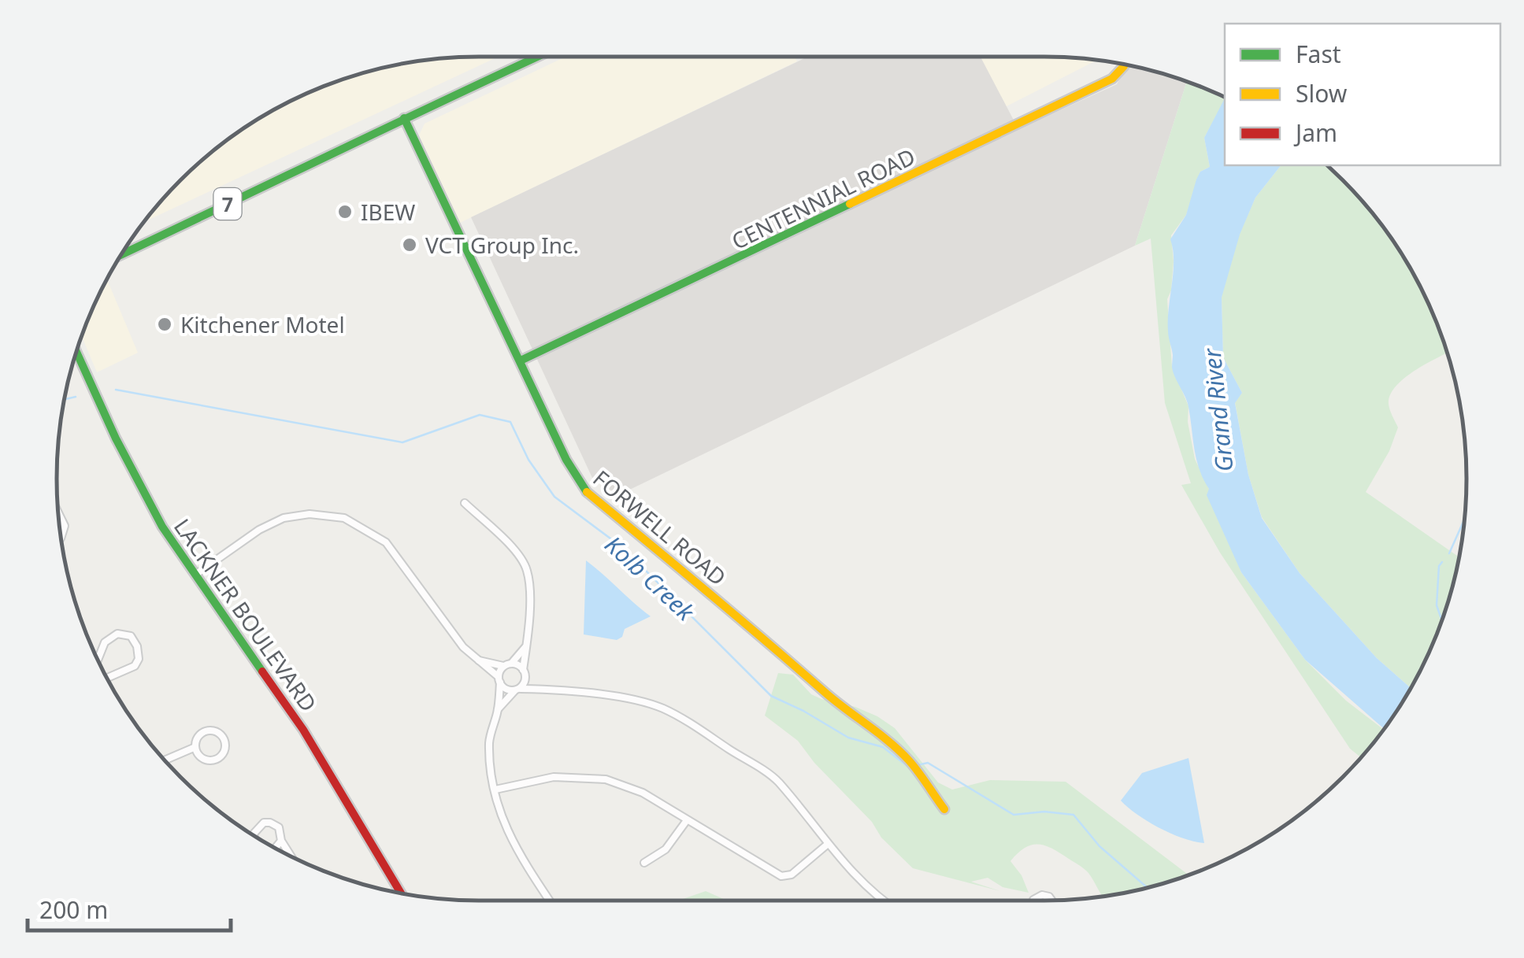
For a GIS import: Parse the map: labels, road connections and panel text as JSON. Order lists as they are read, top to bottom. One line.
{"streets":{"street":["CENTENNIAL ROAD","7","FORWELL ROAD","LACKNER BOULEVARD"]},"crossings":[["CENTENNIAL ROAD","FORWELL ROAD"],["7","FORWELL ROAD"]],"water":["Grand River","Kolb Creek"],"places":["IBEW","VCT Group Inc.","Kitchener Motel"],"legend":["Fast","Slow","Jam"],"scale_bar":"200 m"}
